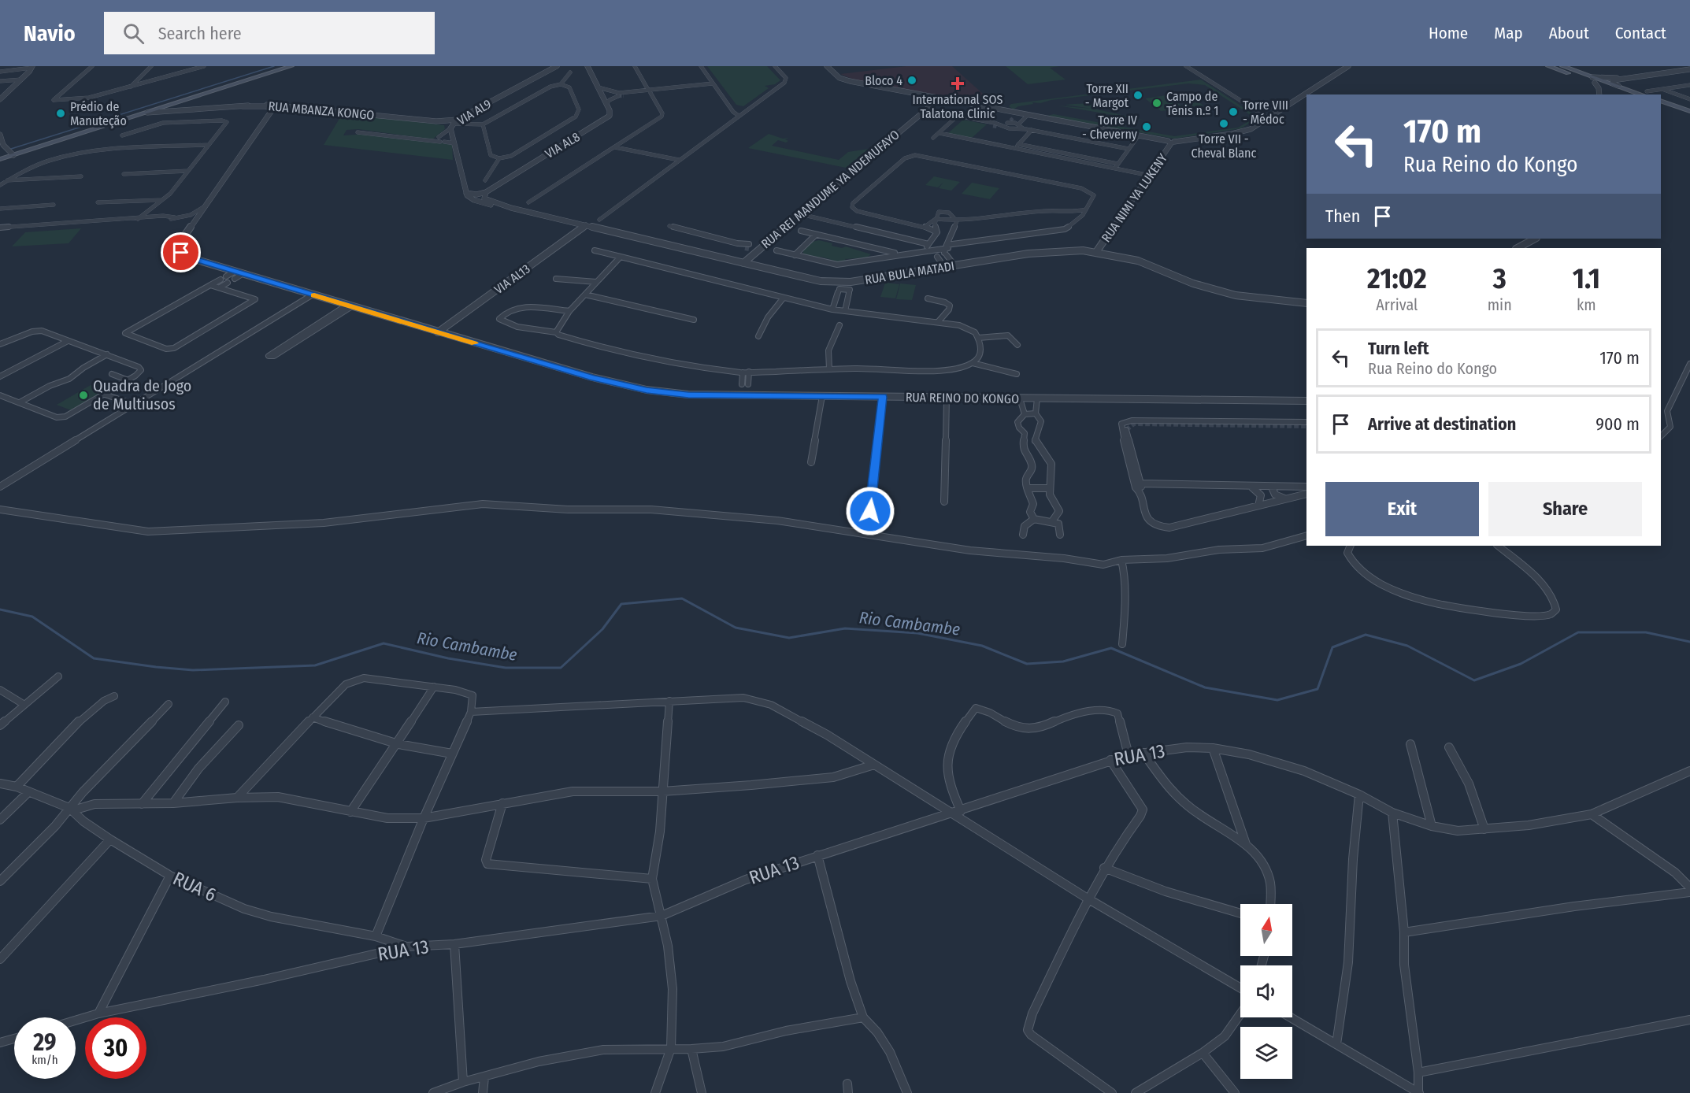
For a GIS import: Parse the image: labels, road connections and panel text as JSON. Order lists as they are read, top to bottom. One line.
{"streets":{"street":["RUA MBANZA KONGO","VIA AL9","VIA AL8","RUA REI MANDUME YA NDEMUFAYO","RUA NIMI YA LUKENY","RUA BULA MATADI","VIA AL13","RUA REINO DO KONGO","RUA 13","RUA 6"]},"crossings":[["RUA MBANZA KONGO","VIA AL9"],["RUA MBANZA KONGO","RUA REINO DO KONGO"],["VIA AL9","VIA AL8"],["VIA AL9","RUA BULA MATADI"],["VIA AL8","RUA BULA MATADI"],["RUA REI MANDUME YA NDEMUFAYO","RUA BULA MATADI"],["RUA NIMI YA LUKENY","RUA BULA MATADI"],["RUA BULA MATADI","VIA AL13"],["VIA AL13","RUA REINO DO KONGO"],["RUA 13","RUA 6"]],"water":["Rio Cambambe"],"places":{"other":["Bloco 4","Torre XII - Margot","Campo de Ténis n.º 1","Torre VIII - Médoc","Prédio de Manuteção","Torre VII - Cheval Blanc","Torre IV - Cheverny","Quadra de Jogo de Multiusos"],"health":["International SOS Talatona Clinic"]},"north":"top","page":{"header":"Navio","search":"Search here","nav":["Home","Map","About","Contact"],"turn":["170 m","Rua Reino do Kongo"],"then":"Then","eta":["21:02","Arrival","3","min","1.1","km"],"list":[{"name":"Turn left","note":"Rua Reino do Kongo","value":"170 m"},{"name":"Arrive at destination","value":"900 m"}],"buttons":["Exit","Share"],"speed":"29 km/h","limit":"30"}}
